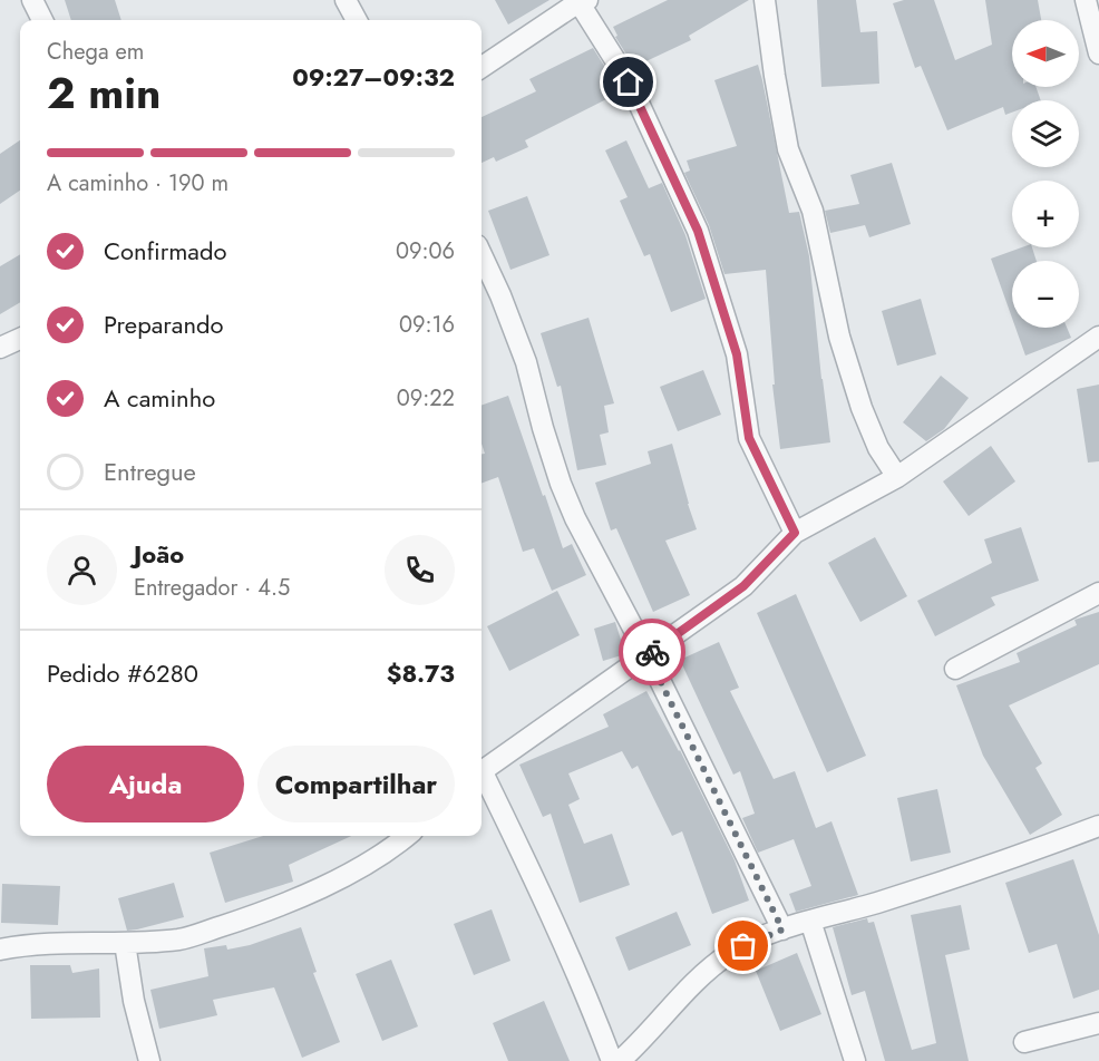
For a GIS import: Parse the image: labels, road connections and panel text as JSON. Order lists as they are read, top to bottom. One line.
{"north":"left","page":{"map_buttons":["+","−"],"heading":["2 min","Chega em","09:27–09:32"],"panel":["João","Entregador · 4.5","Pedido #6280","$8.73"],"bar":"A caminho · 190 m","list":[["Confirmado","09:06"],["Preparando","09:16"],["A caminho","09:22"],"Entregue"],"buttons":["Ajuda","Compartilhar"]}}
